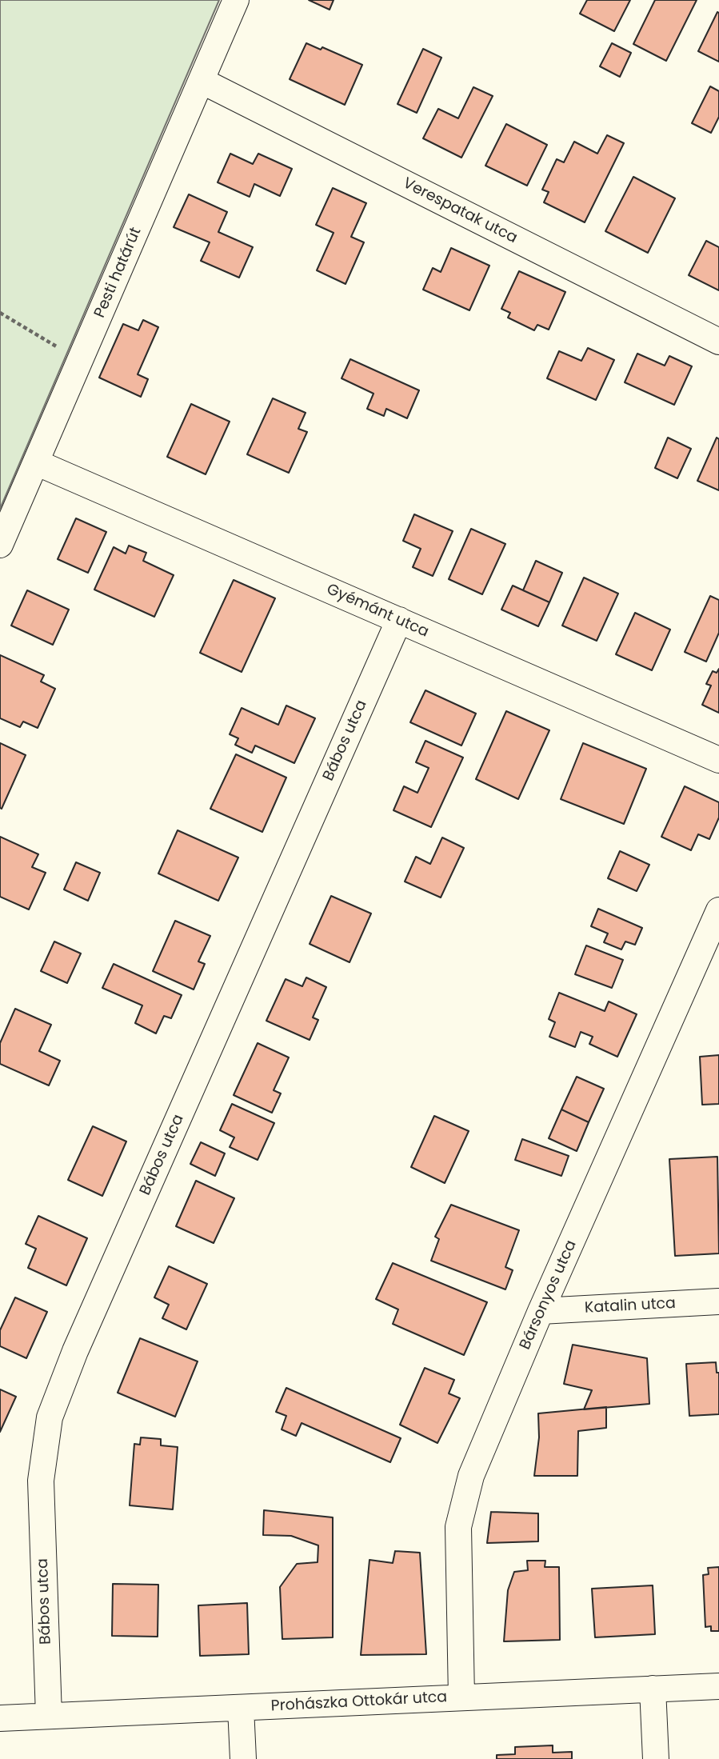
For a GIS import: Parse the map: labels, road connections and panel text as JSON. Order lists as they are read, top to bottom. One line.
{"streets":{"street":["Verespatak utca","Pesti határút","Gyémánt utca","Bábos utca","Bársonyos utca","Katalin utca","Prohászka Ottokár utca"]},"crossings":[["Verespatak utca","Pesti határút"],["Pesti határút","Gyémánt utca"],["Gyémánt utca","Bábos utca"],["Bábos utca","Prohászka Ottokár utca"],["Bársonyos utca","Katalin utca"],["Bársonyos utca","Prohászka Ottokár utca"]]}
